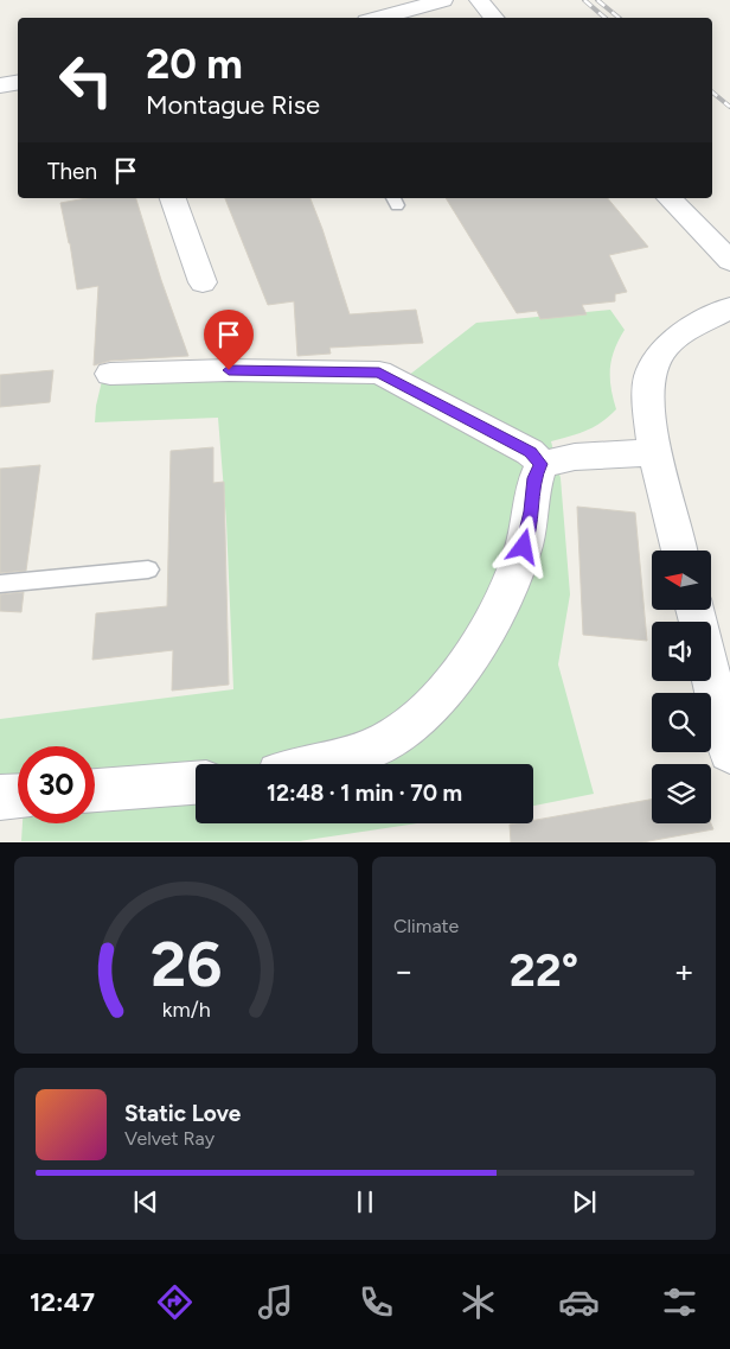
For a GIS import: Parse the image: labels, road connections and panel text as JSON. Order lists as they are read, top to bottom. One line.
{"north":"left","page":{"turn":["20 m","Montague Rise"],"then":"Then","limit":"30","trip":"12:48 · 1 min · 70 m","tile":"Climate","heat":["−","22°","+"],"song":["Static Love","Velvet Ray"],"tabs":"12:47","gauge":["26","km/h"]}}
